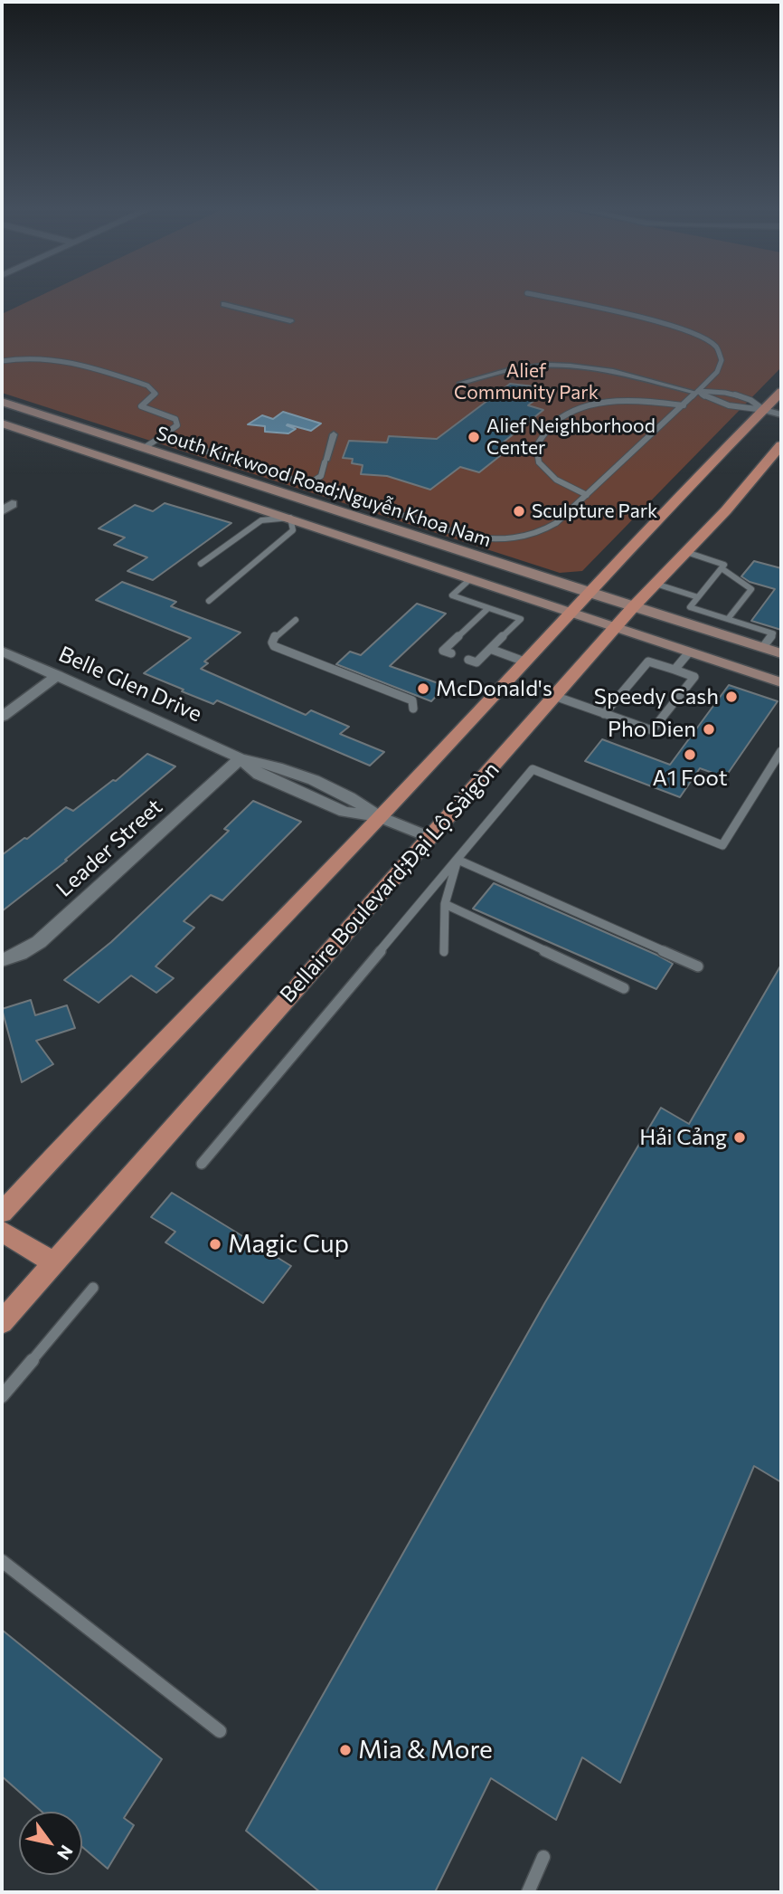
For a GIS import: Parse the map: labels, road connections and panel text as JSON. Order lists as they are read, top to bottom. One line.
{"streets":{"main road":["South Kirkwood Road;Nguyễn Khoa Nam","Bellaire Boulevard;Đại Lộ Sàigòn"],"street":["Belle Glen Drive","Leader Street"]},"crossings":[["South Kirkwood Road;Nguyễn Khoa Nam","Bellaire Boulevard;Đại Lộ Sàigòn"],["Belle Glen Drive","Leader Street"],["Belle Glen Drive","Bellaire Boulevard;Đại Lộ Sàigòn"]],"parks":["Alief Community Park"],"places":["Alief Neighborhood Center","Sculpture Park","McDonald's","Speedy Cash","Pho Dien","A1 Foot","Hải Cảng","Magic Cup","Mia & More"],"north":"bottom right"}
